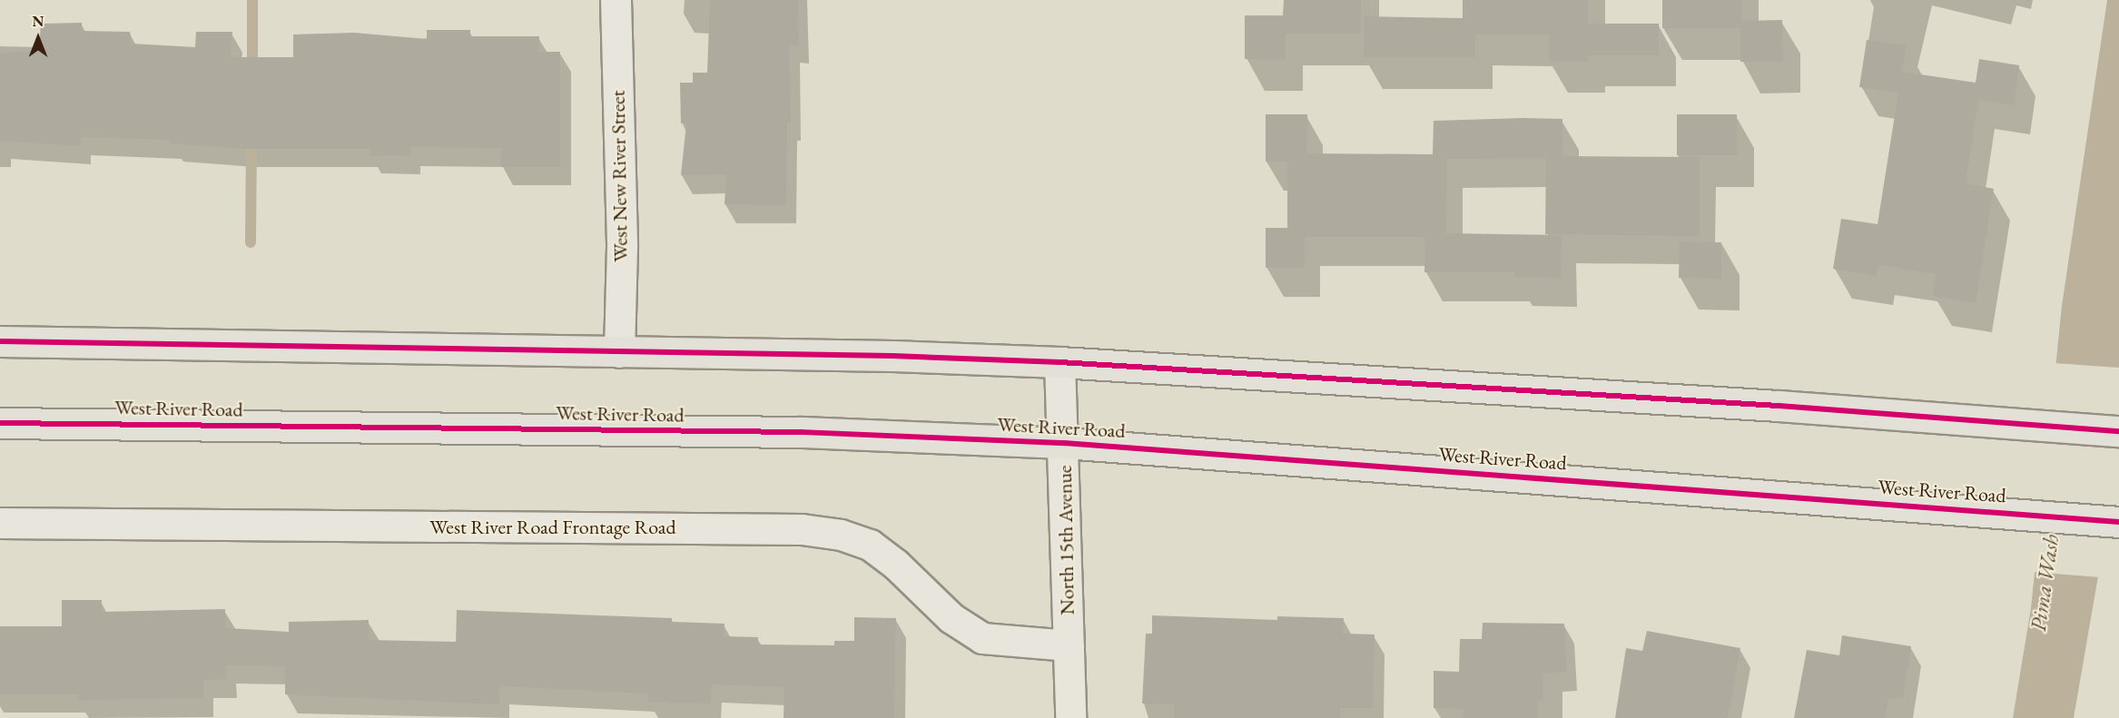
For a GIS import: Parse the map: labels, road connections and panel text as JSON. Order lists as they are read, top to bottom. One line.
{"streets":{"main road":["West River Road"],"street":["West New River Street","West River Road Frontage Road","North 15th Avenue"]},"crossings":[["West River Road","North 15th Avenue"],["West River Road Frontage Road","North 15th Avenue"]],"water":["Pima Wash"],"north":"top"}
